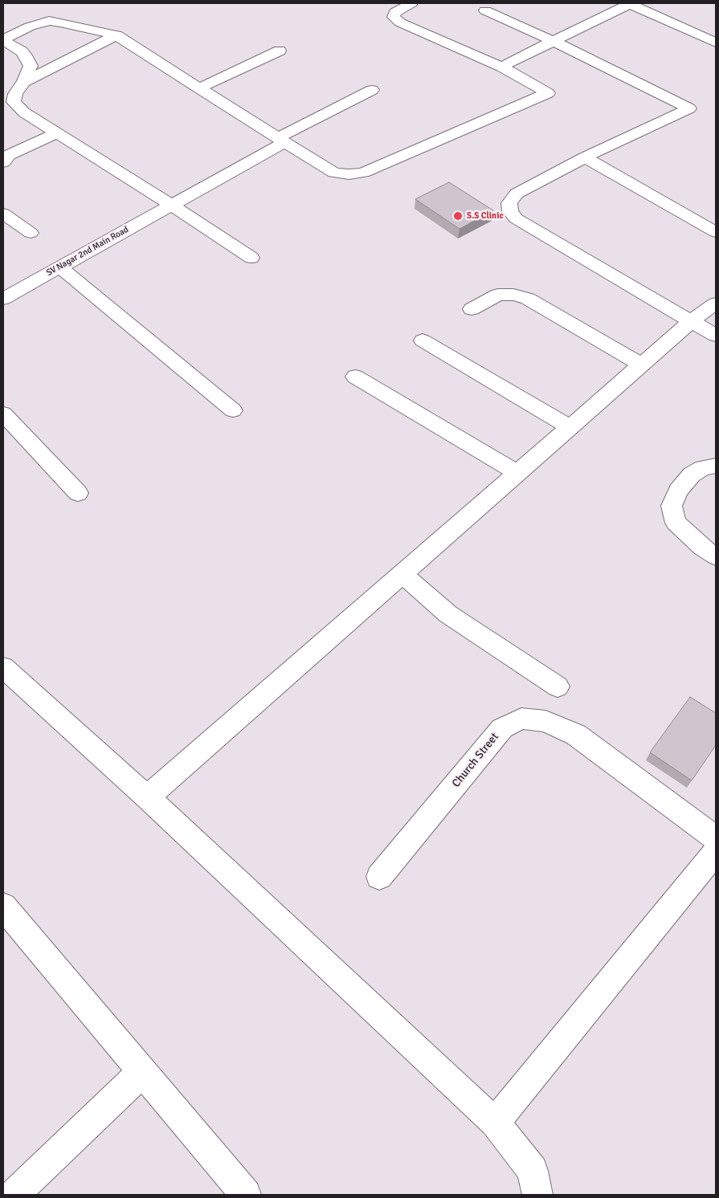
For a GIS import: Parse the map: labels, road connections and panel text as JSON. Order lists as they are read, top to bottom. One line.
{"streets":{"street":["SV Nagar 2nd Main Road","Church Street"]},"places":["S.S Clinic"]}
